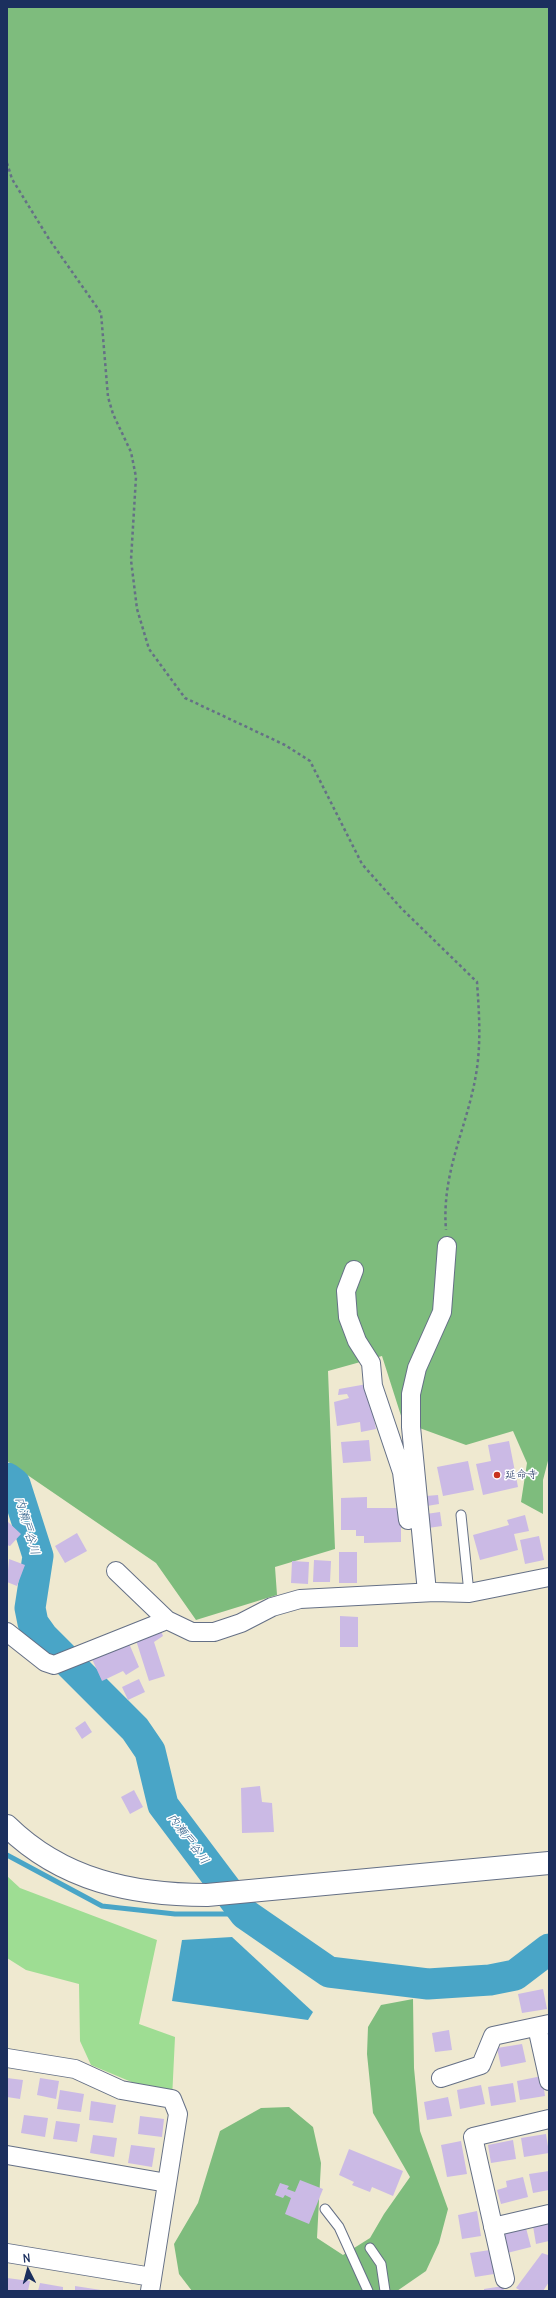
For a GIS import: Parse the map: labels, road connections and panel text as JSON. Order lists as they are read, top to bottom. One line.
{"water":["内瀬戸谷川"],"places":["延命寺"],"north":"top"}
